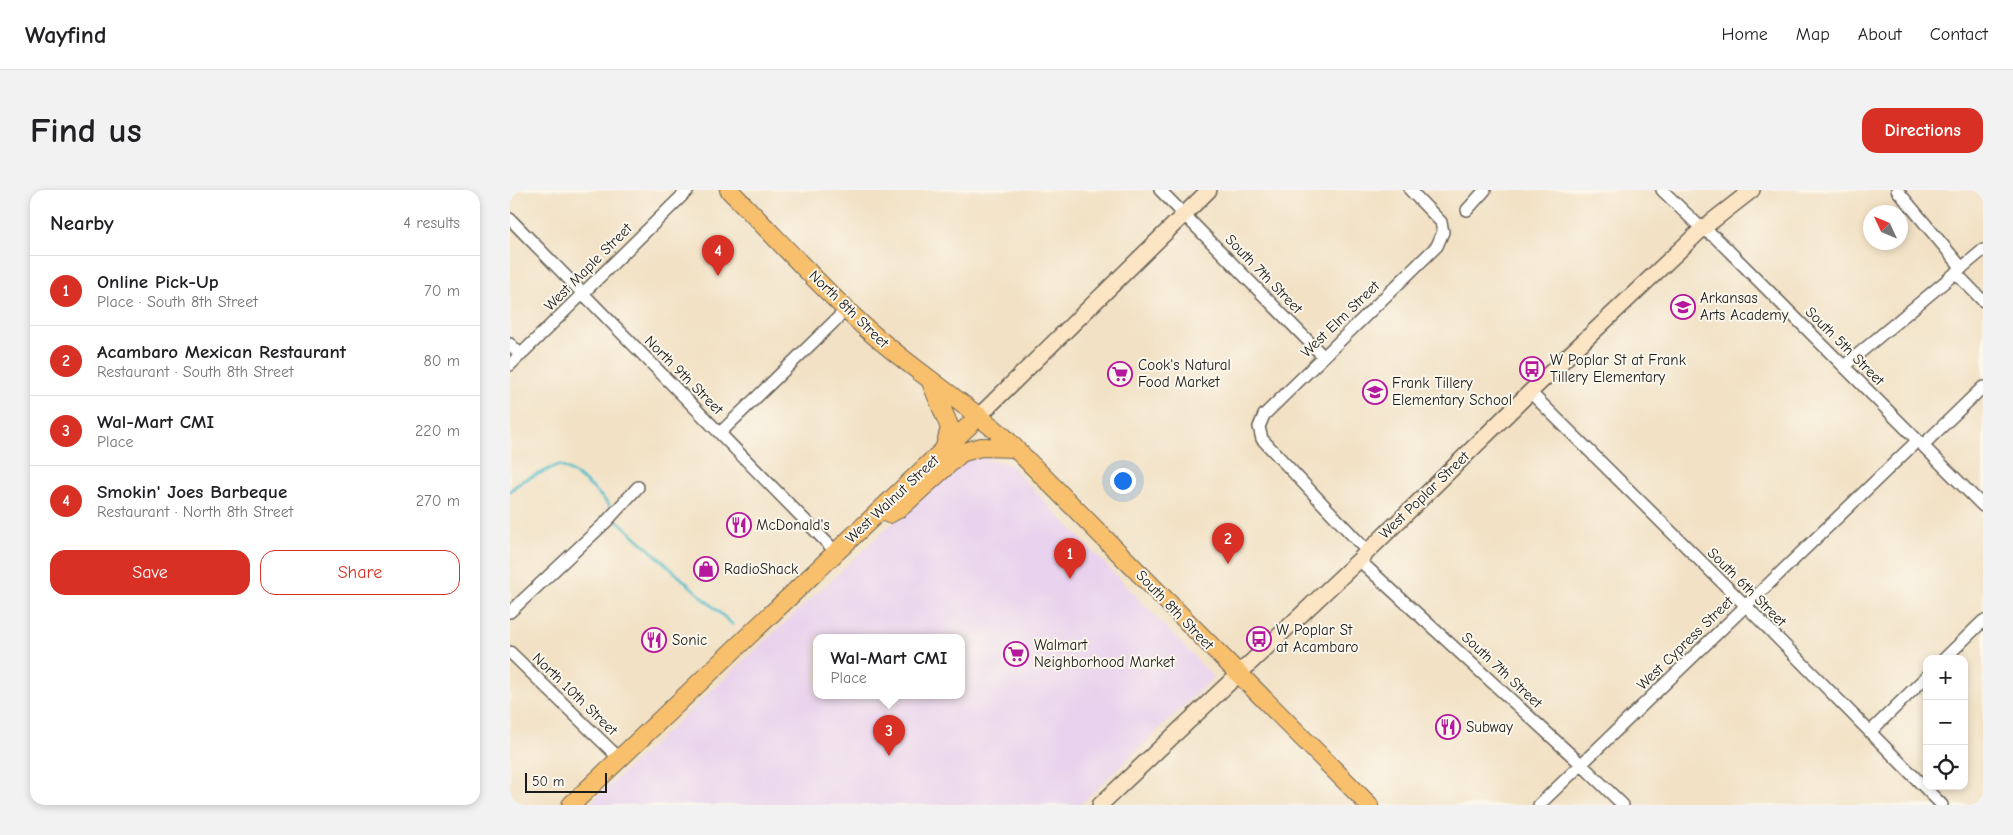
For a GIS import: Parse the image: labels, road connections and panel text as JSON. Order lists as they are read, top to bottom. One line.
{"streets":{"main road":["North 8th Street","West Walnut Street","South 8th Street"],"street":["West Maple Street","South 7th Street","West Elm Street","South 5th Street","North 9th Street","West Poplar Street","South 6th Street","West Cypress Street","North 10th Street"]},"crossings":[["West Maple Street","North 9th Street"],["South 7th Street","West Elm Street"],["South 7th Street","West Poplar Street"],["South 7th Street","West Walnut Street"],["South 7th Street","West Cypress Street"],["North 8th Street","West Walnut Street"],["North 8th Street","South 8th Street"],["South 5th Street","West Poplar Street"],["South 5th Street","West Cypress Street"],["North 9th Street","West Walnut Street"],["West Poplar Street","South 6th Street"],["West Poplar Street","South 8th Street"],["West Walnut Street","South 8th Street"],["West Walnut Street","North 10th Street"],["South 6th Street","West Cypress Street"]],"places":{"school or university":["Arkansas Arts Academy","Frank Tillery Elementary School"],"bus stop":["W Poplar St at Frank Tillery Elementary","W Poplar St at Acambaro"],"supermarket":["Cook's Natural Food Market","Walmart Neighborhood Market"],"restaurant":["McDonald's","Sonic","Subway"],"shop":["RadioShack"]},"scale_bar":"50 m","north":"top left","page":{"header":"Wayfind","nav":["Home","Map","About","Contact"],"buttons":["Directions",["Save","Share"]],"title":"Find us","heading":["Nearby","4 results"],"pins":["4","2","1","3"],"list":[{"mark":"1","name":"Online Pick-Up","note":"Place · South 8th Street","value":"70 m"},{"mark":"2","name":"Acambaro Mexican Restaurant","note":"Restaurant · South 8th Street","value":"80 m"},{"mark":"3","name":"Wal-Mart CMI","note":"Place","value":"220 m"},{"mark":"4","name":"Smokin' Joes Barbeque","note":"Restaurant · North 8th Street","value":"270 m"}],"popup":["Wal-Mart CMI","Place"],"map_buttons":["+","−"],"scale":"50 m"}}
